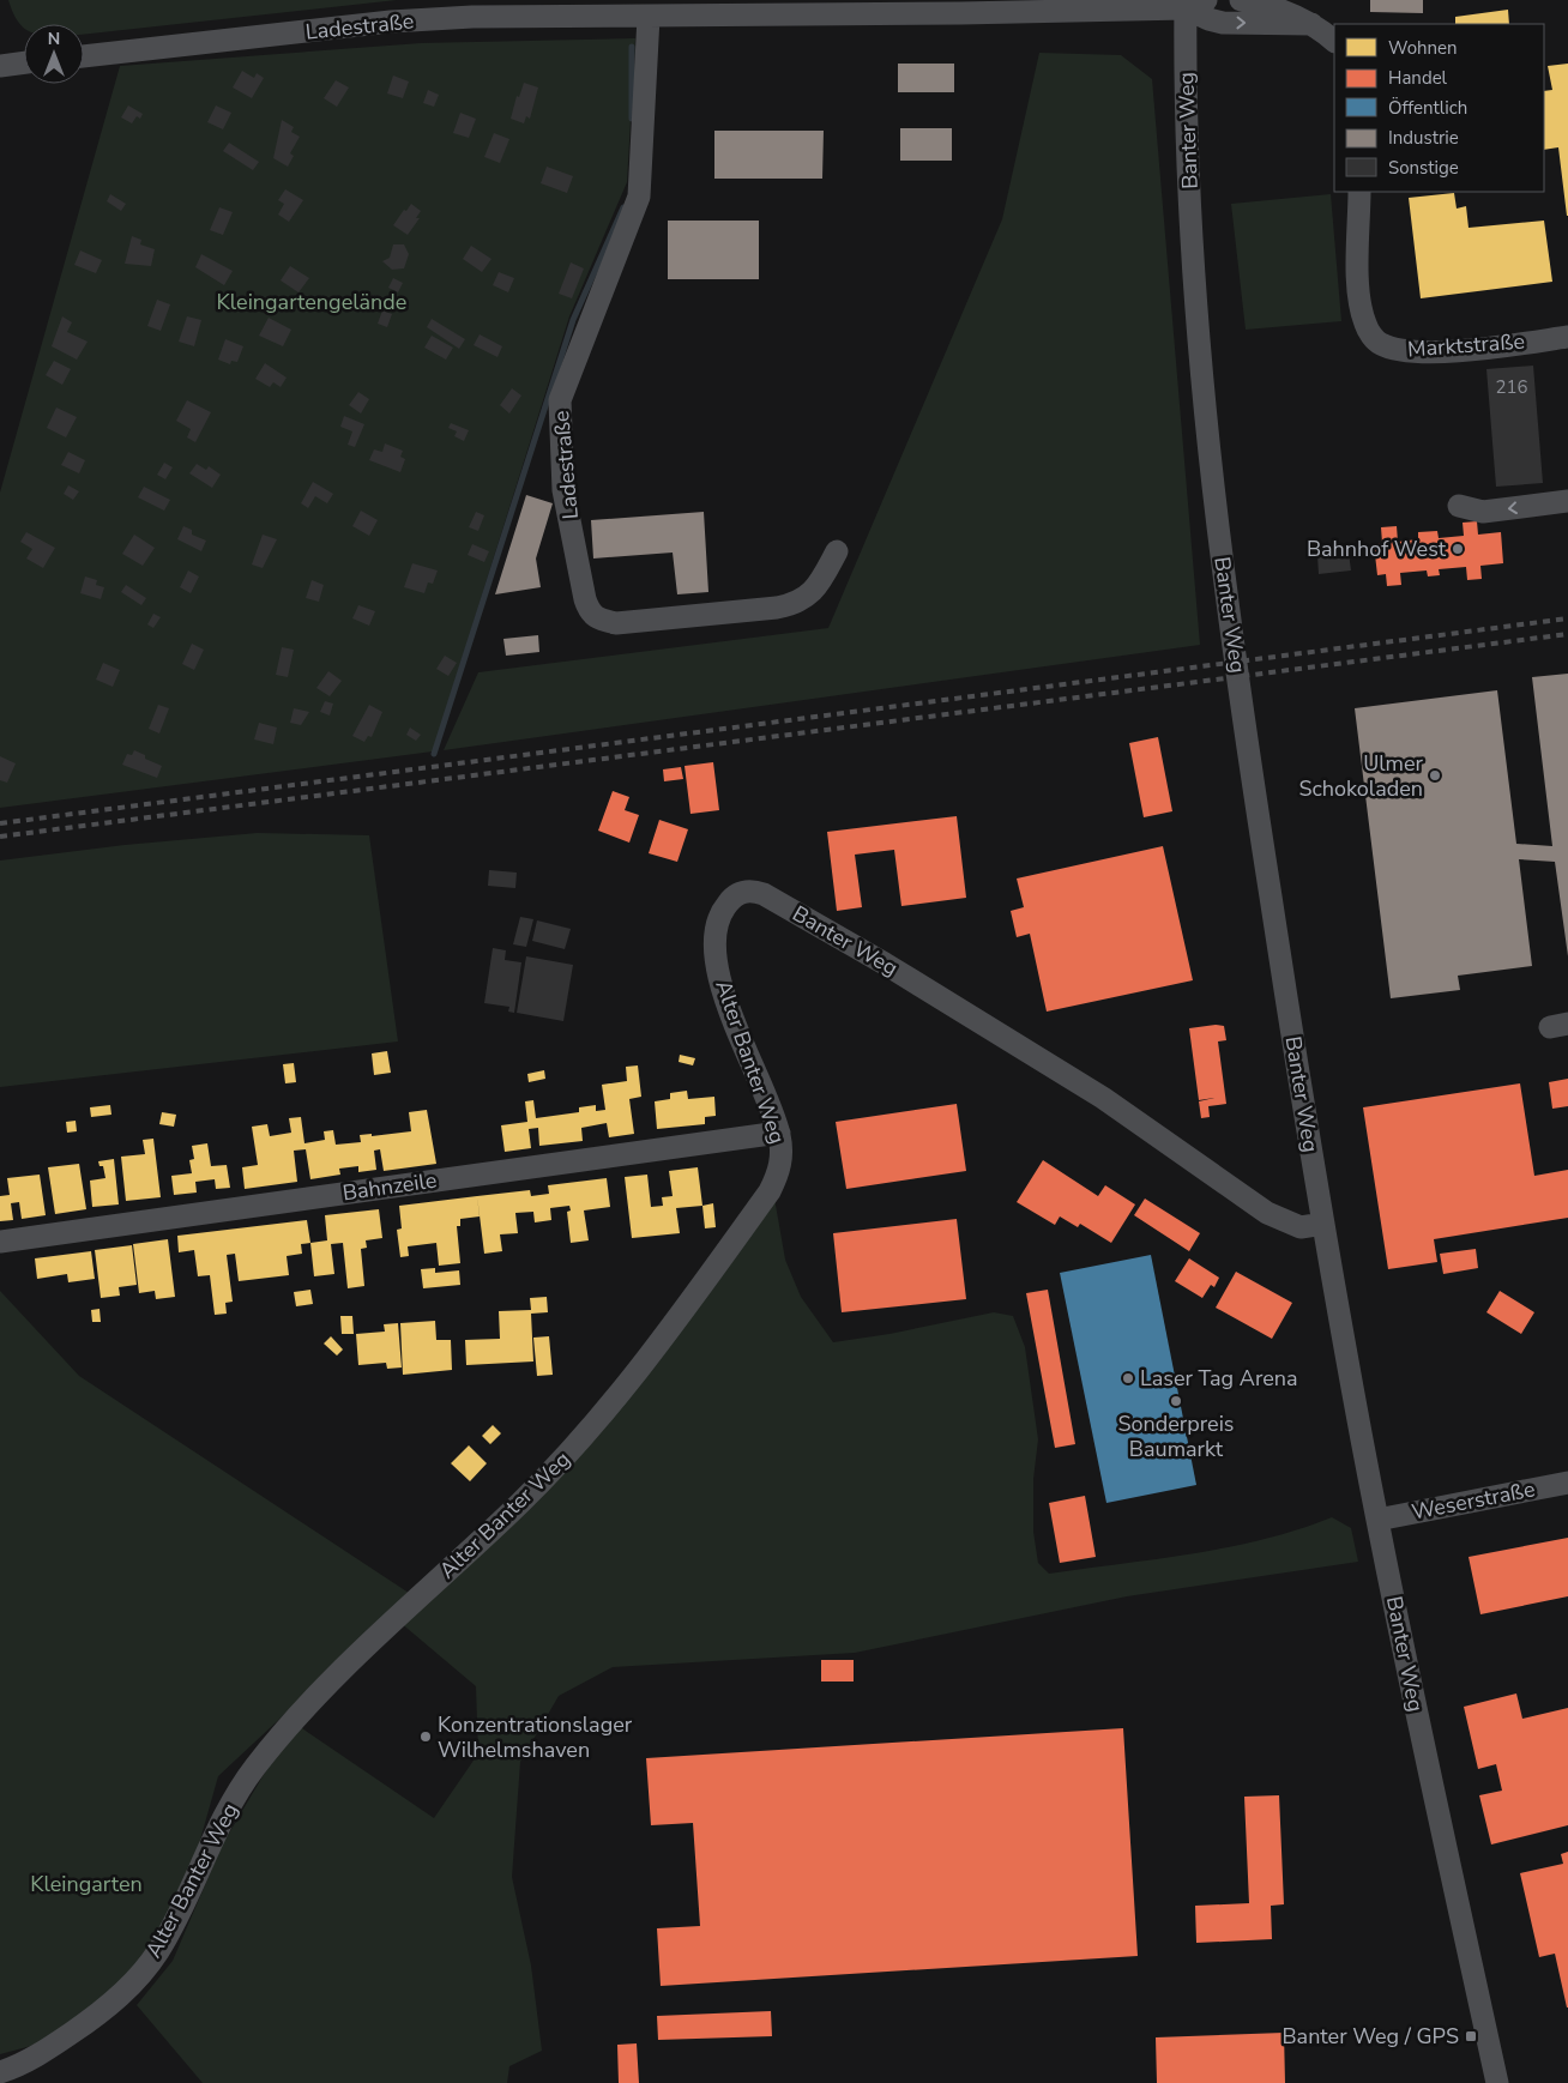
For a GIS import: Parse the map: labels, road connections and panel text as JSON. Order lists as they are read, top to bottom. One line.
{"streets":{"street":["Ladestraße","Banter Weg","Marktstraße","Alter Banter Weg","Bahnzeile","Weserstraße"]},"crossings":[["Ladestraße","Banter Weg"],["Banter Weg","Alter Banter Weg"],["Banter Weg","Weserstraße"],["Alter Banter Weg","Bahnzeile"]],"parks":["Kleingartengelände","Kleingarten"],"places":{"other":["Bahnhof West","Ulmer Schokoladen","Laser Tag Arena","Sonderpreis Baumarkt","Konzentrationslager Wilhelmshaven"],"transit":["Banter Weg / GPS"]},"house_numbers":["216"],"legend":["Wohnen","Handel","Öffentlich","Industrie","Sonstige"],"north":"top"}
